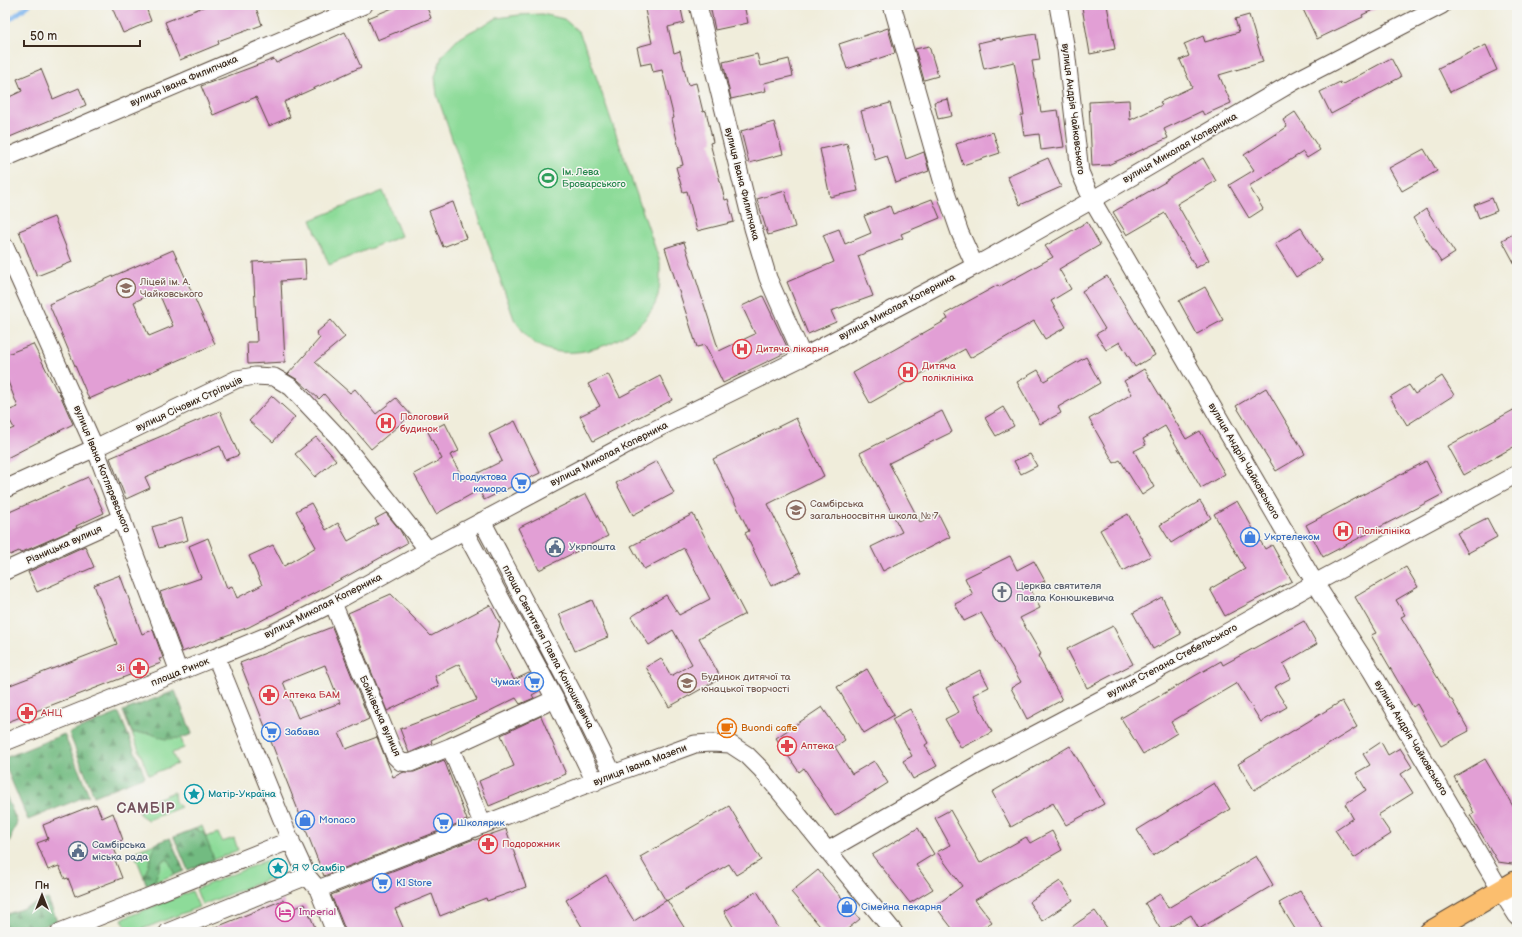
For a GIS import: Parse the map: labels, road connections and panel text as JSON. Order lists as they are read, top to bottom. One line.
{"streets":{"street":["вулиця Івана Филипчака","вулиця Андрія Чайковського","вулиця Миколая Коперника","вулиця Січових Стрільців","вулиця Івана Котляревського","Різницька вулиця","площа Святителя Павла Конюшкевича","вулиця Степана Стебельського","площа Ринок","Бойківська вулиця","вулиця Івана Мазепи"]},"crossings":[["вулиця Івана Филипчака","вулиця Миколая Коперника"],["вулиця Андрія Чайковського","вулиця Миколая Коперника"],["вулиця Андрія Чайковського","вулиця Степана Стебельського"],["вулиця Миколая Коперника","вулиця Січових Стрільців"],["вулиця Миколая Коперника","площа Святителя Павла Конюшкевича"],["вулиця Миколая Коперника","площа Ринок"],["вулиця Миколая Коперника","Бойківська вулиця"],["вулиця Січових Стрільців","вулиця Івана Котляревського"],["вулиця Івана Котляревського","Різницька вулиця"],["вулиця Івана Котляревського","площа Ринок"],["площа Святителя Павла Конюшкевича","Бойківська вулиця"],["площа Святителя Павла Конюшкевича","вулиця Івана Мазепи"],["вулиця Степана Стебельського","вулиця Івана Мазепи"],["площа Ринок","вулиця Івана Мазепи"]],"districts":["САМБІР"],"places":{"sports":["Ім. Лева Броварського"],"school or university":["Ліцей ім. А. Чайковського","Самбірська загальноосвітня школа № 7","Будинок дитячої та юнацької творчості"],"hospital":["Дитяча лікарня","Дитяча поліклініка","Пологовий будинок","Поліклініка"],"supermarket":["Продуктова комора","Чумак","Забава","Школярик","KI Store"],"shop":["Укртелеком","Monaco","Сімейна пекарня"],"public building":["Укрпошта","Самбірська міська рада"],"church":["Церква святителя Павла Конюшкевича"],"pharmacy":["3і","Аптека БАМ","АНЦ","Аптека","Подорожник"],"cafe":["Buondi caffe"],"place":["Матір-Україна","Я ♥ Самбір"],"hotel":["Imperial"]},"scale_bar":"50 m","north":"top"}
